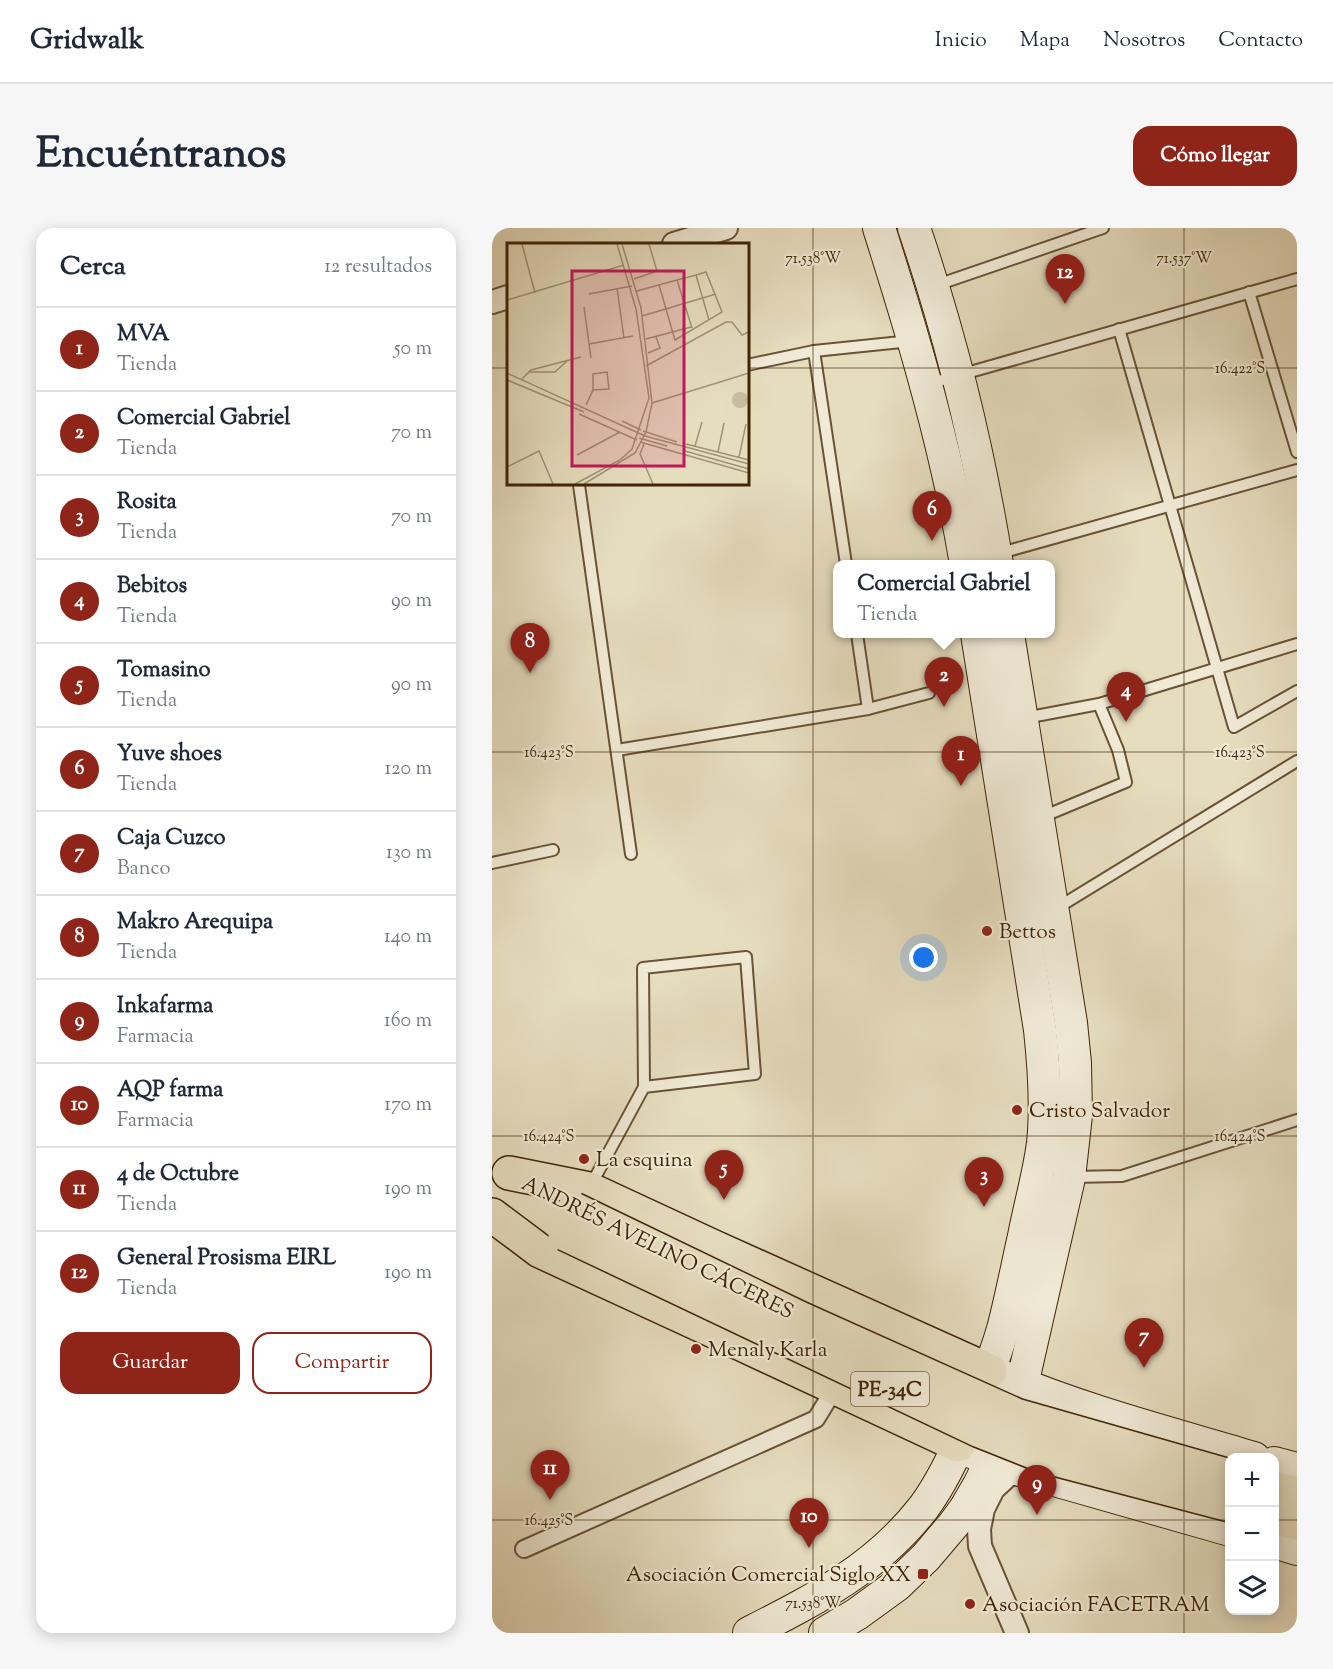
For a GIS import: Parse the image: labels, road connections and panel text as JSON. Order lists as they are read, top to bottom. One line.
{"streets":{"highway":["ANDRÉS AVELINO CÁCERES","PE-34C"]},"places":{"other":["Bettos","Cristo Salvador","La esquina","Menaly Karla","Asociación FACETRAM"],"transit":["Asociación Comercial Siglo XX"]},"page":{"header":"Gridwalk","nav":["Inicio","Mapa","Nosotros","Contacto"],"title":"Encuéntranos","buttons":["Cómo llegar",["Guardar","Compartir"]],"heading":["Cerca","12 resultados"],"pins":["12","6","8","2","4","1","5","3","7","11","9","10"],"list":[{"mark":"1","name":"MVA","note":"Tienda","value":"50 m"},{"mark":"2","name":"Comercial Gabriel","note":"Tienda","value":"70 m"},{"mark":"3","name":"Rosita","note":"Tienda","value":"70 m"},{"mark":"4","name":"Bebitos","note":"Tienda","value":"90 m"},{"mark":"5","name":"Tomasino","note":"Tienda","value":"90 m"},{"mark":"6","name":"Yuve shoes","note":"Tienda","value":"120 m"},{"mark":"7","name":"Caja Cuzco","note":"Banco","value":"130 m"},{"mark":"8","name":"Makro Arequipa","note":"Tienda","value":"140 m"},{"mark":"9","name":"Inkafarma","note":"Farmacia","value":"160 m"},{"mark":"10","name":"AQP farma","note":"Farmacia","value":"170 m"},{"mark":"11","name":"4 de Octubre","note":"Tienda","value":"190 m"},{"mark":"12","name":"General Prosisma EIRL","note":"Tienda","value":"190 m"}],"popup":["Comercial Gabriel","Tienda"],"map_buttons":["+","−"]},"coordinates":["71.538°W","71.537°W","16.422°S","16.423°S","16.424°S","16.425°S"]}
